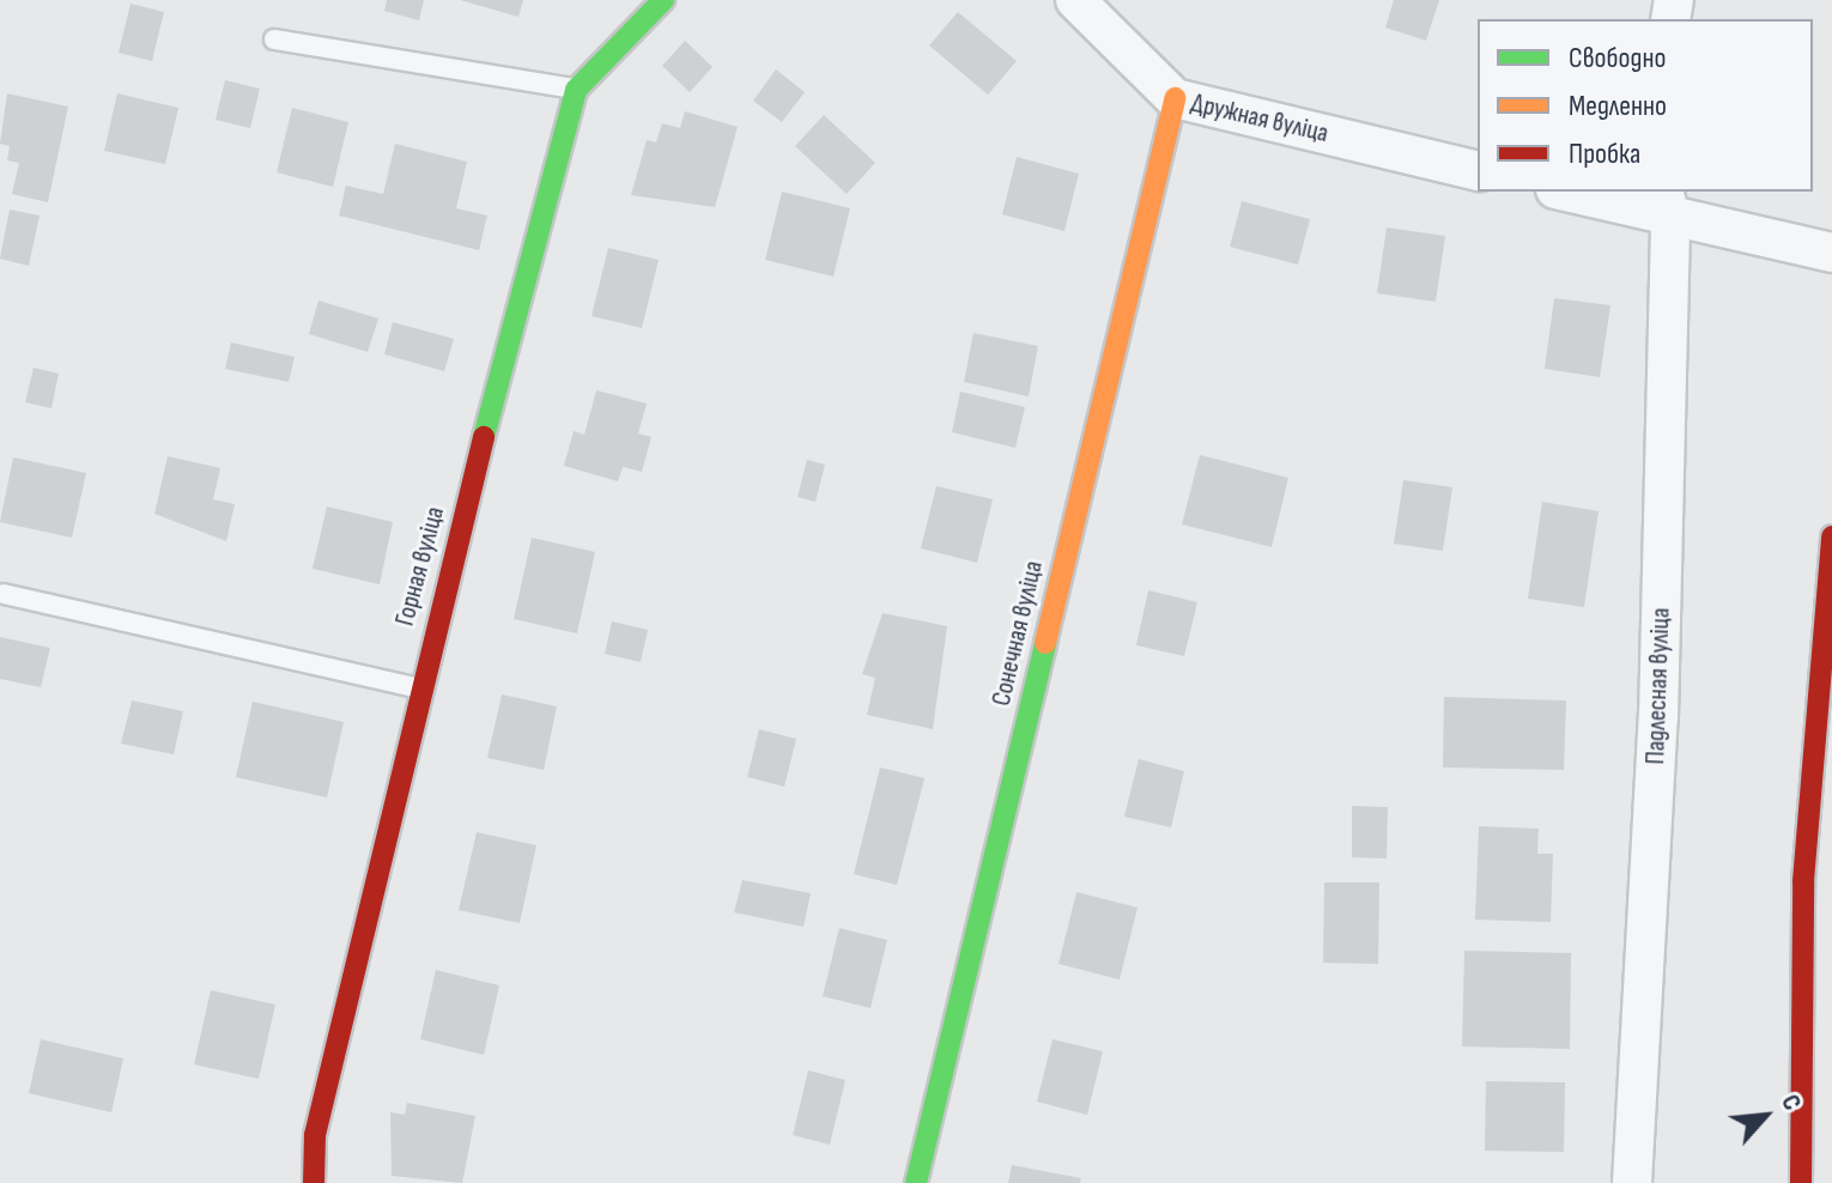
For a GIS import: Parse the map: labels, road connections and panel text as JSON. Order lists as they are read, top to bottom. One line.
{"streets":{"street":["Дружная вуліца","Горная вуліца","Сонечная вуліца","Падлесная вуліца"]},"crossings":[["Дружная вуліца","Сонечная вуліца"]],"legend":["Свободно","Медленно","Пробка"],"north":"top right"}
